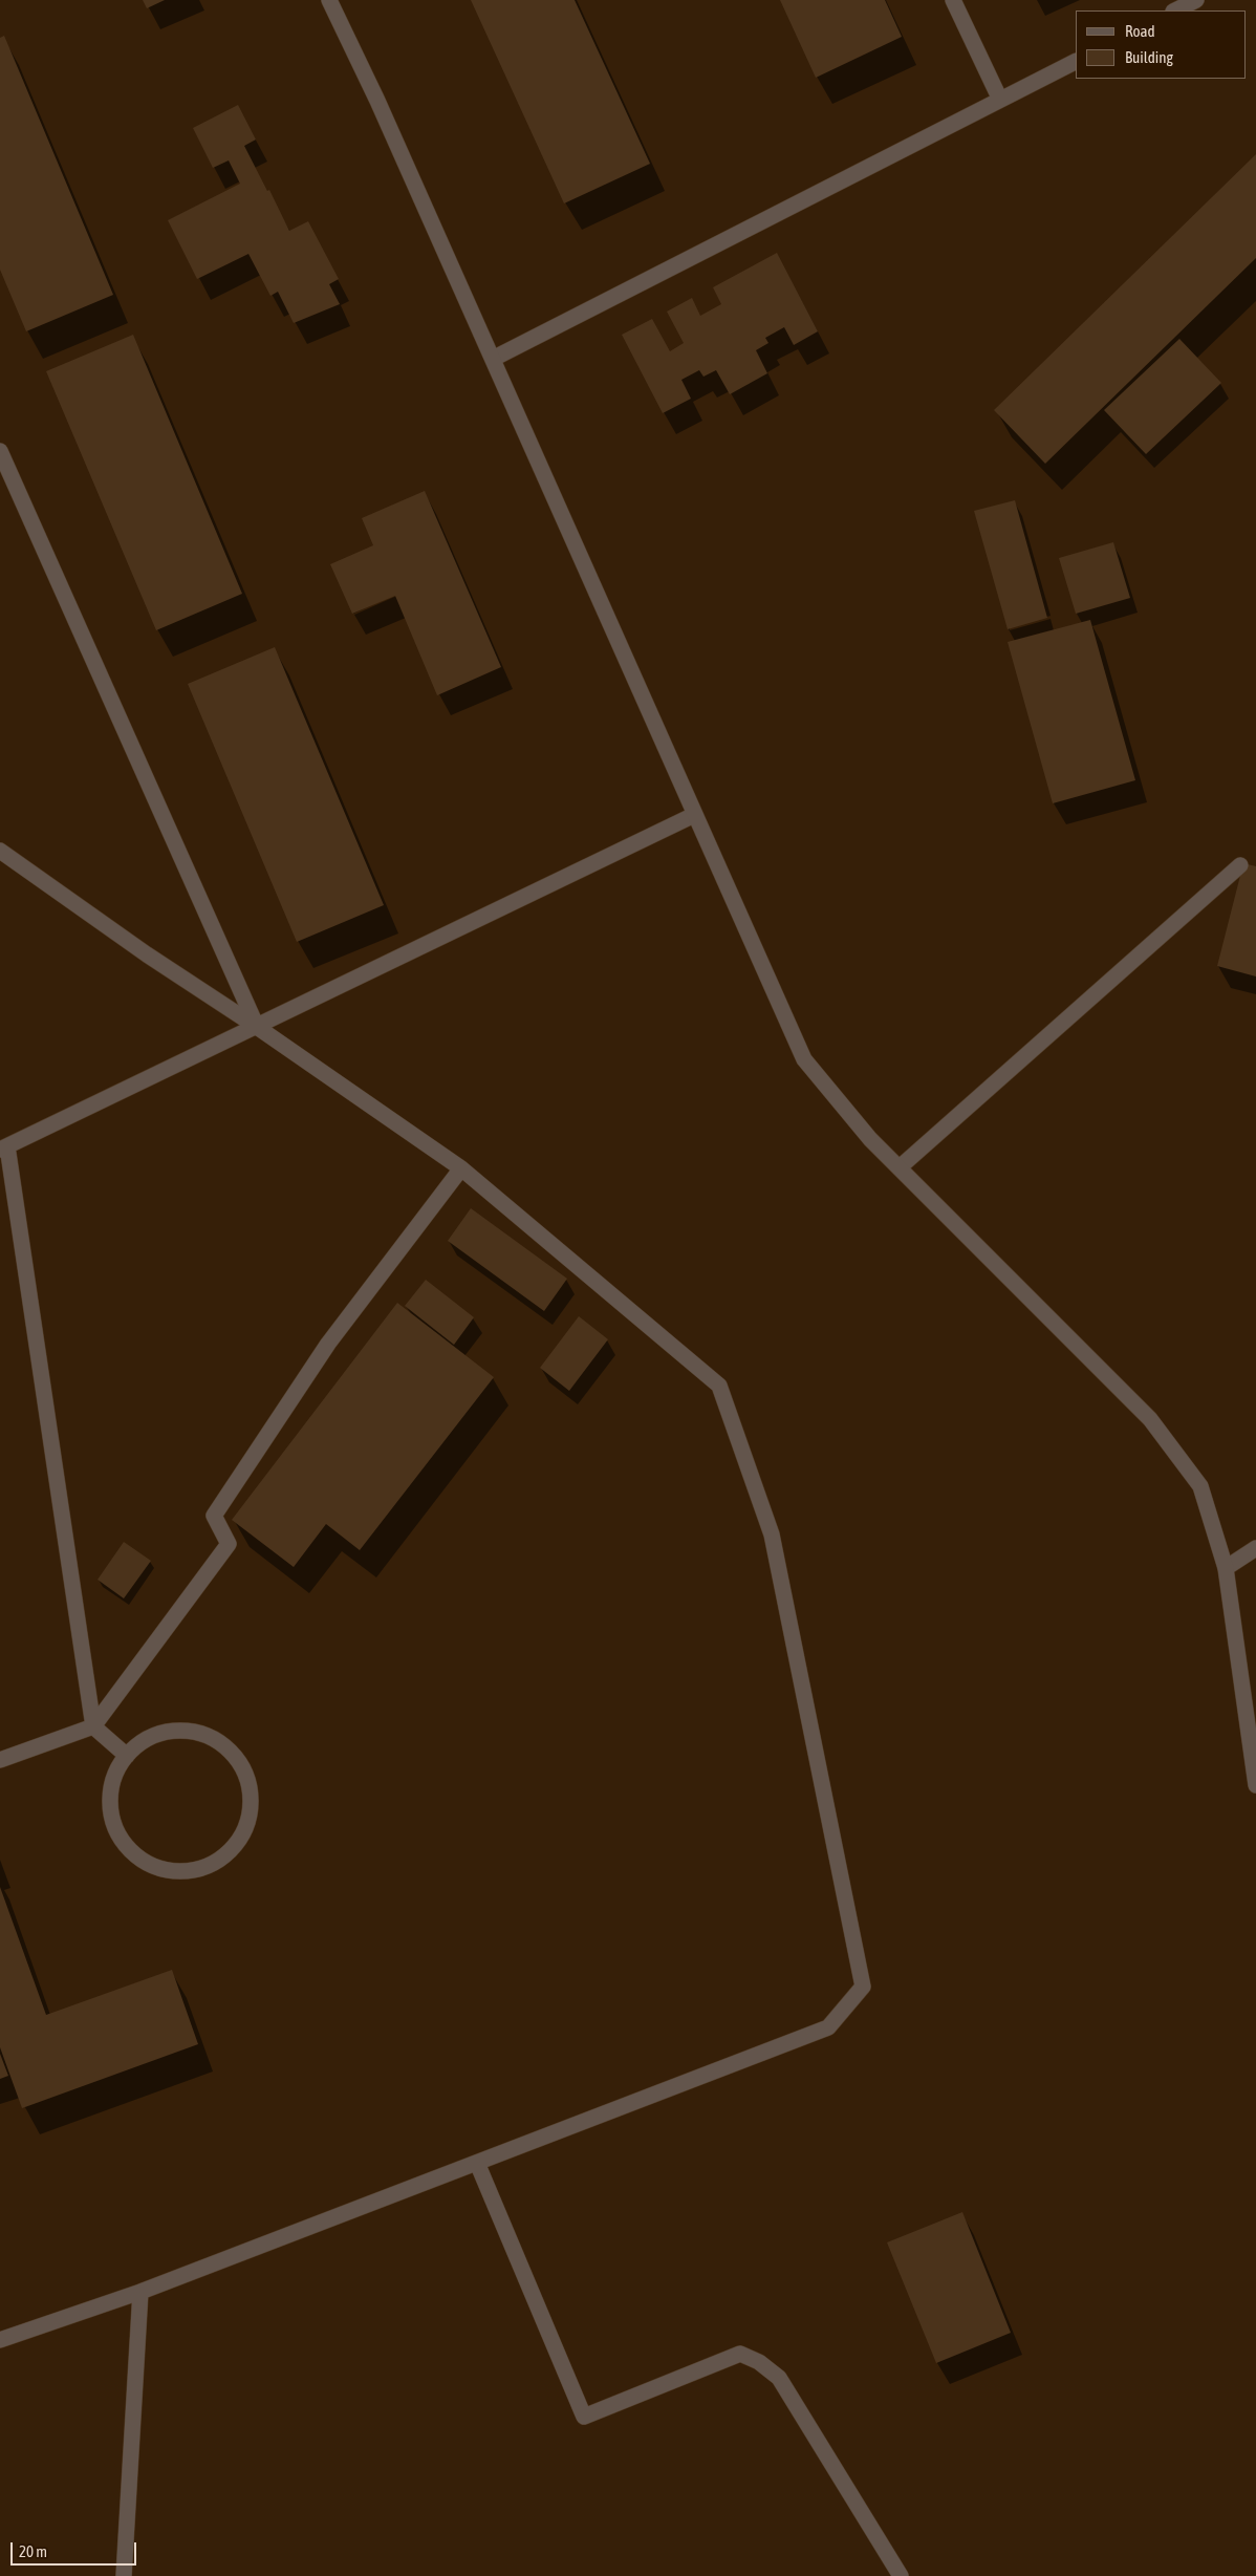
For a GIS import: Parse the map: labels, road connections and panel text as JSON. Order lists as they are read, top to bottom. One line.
{"legend":["Road","Building"],"scale_bar":"20 m"}
